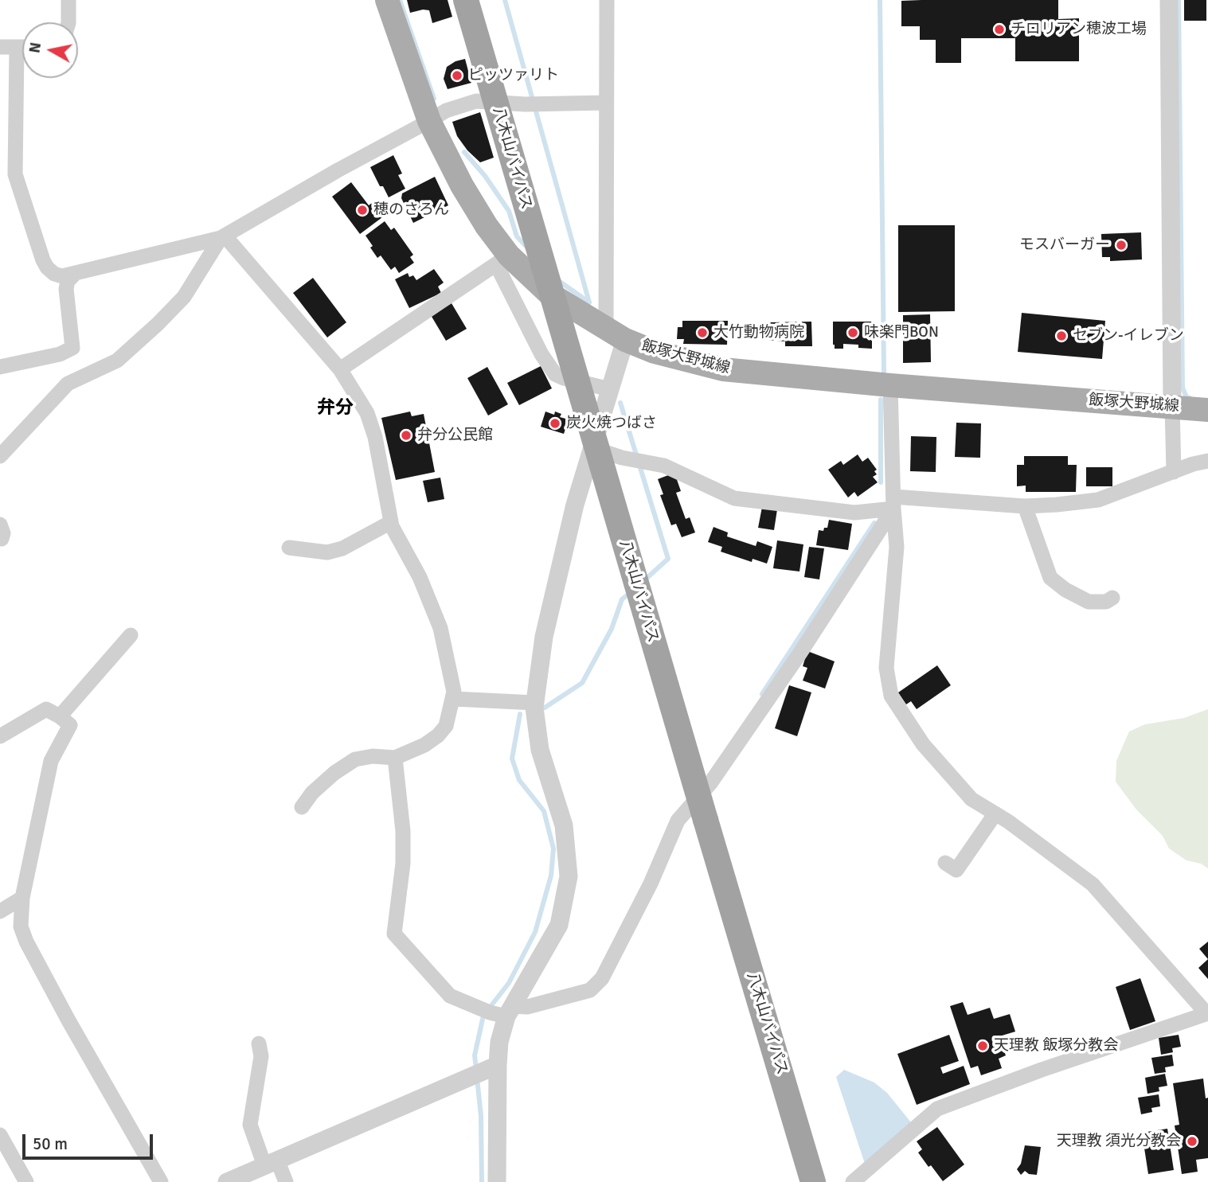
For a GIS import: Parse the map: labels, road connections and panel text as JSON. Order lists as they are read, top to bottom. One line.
{"streets":{"highway":["八木山バイパス"],"main road":["飯塚大野城線"]},"districts":["弁分"],"places":["チロリアン穂波工場","ピッツァリト","穂のさろん","モスバーガー","大竹動物病院","味楽門BON","セブン-イレブン","炭火焼つばさ","弁分公民館","天理教 飯塚分教会","天理教 須光分教会"],"scale_bar":"50 m","north":"left"}
